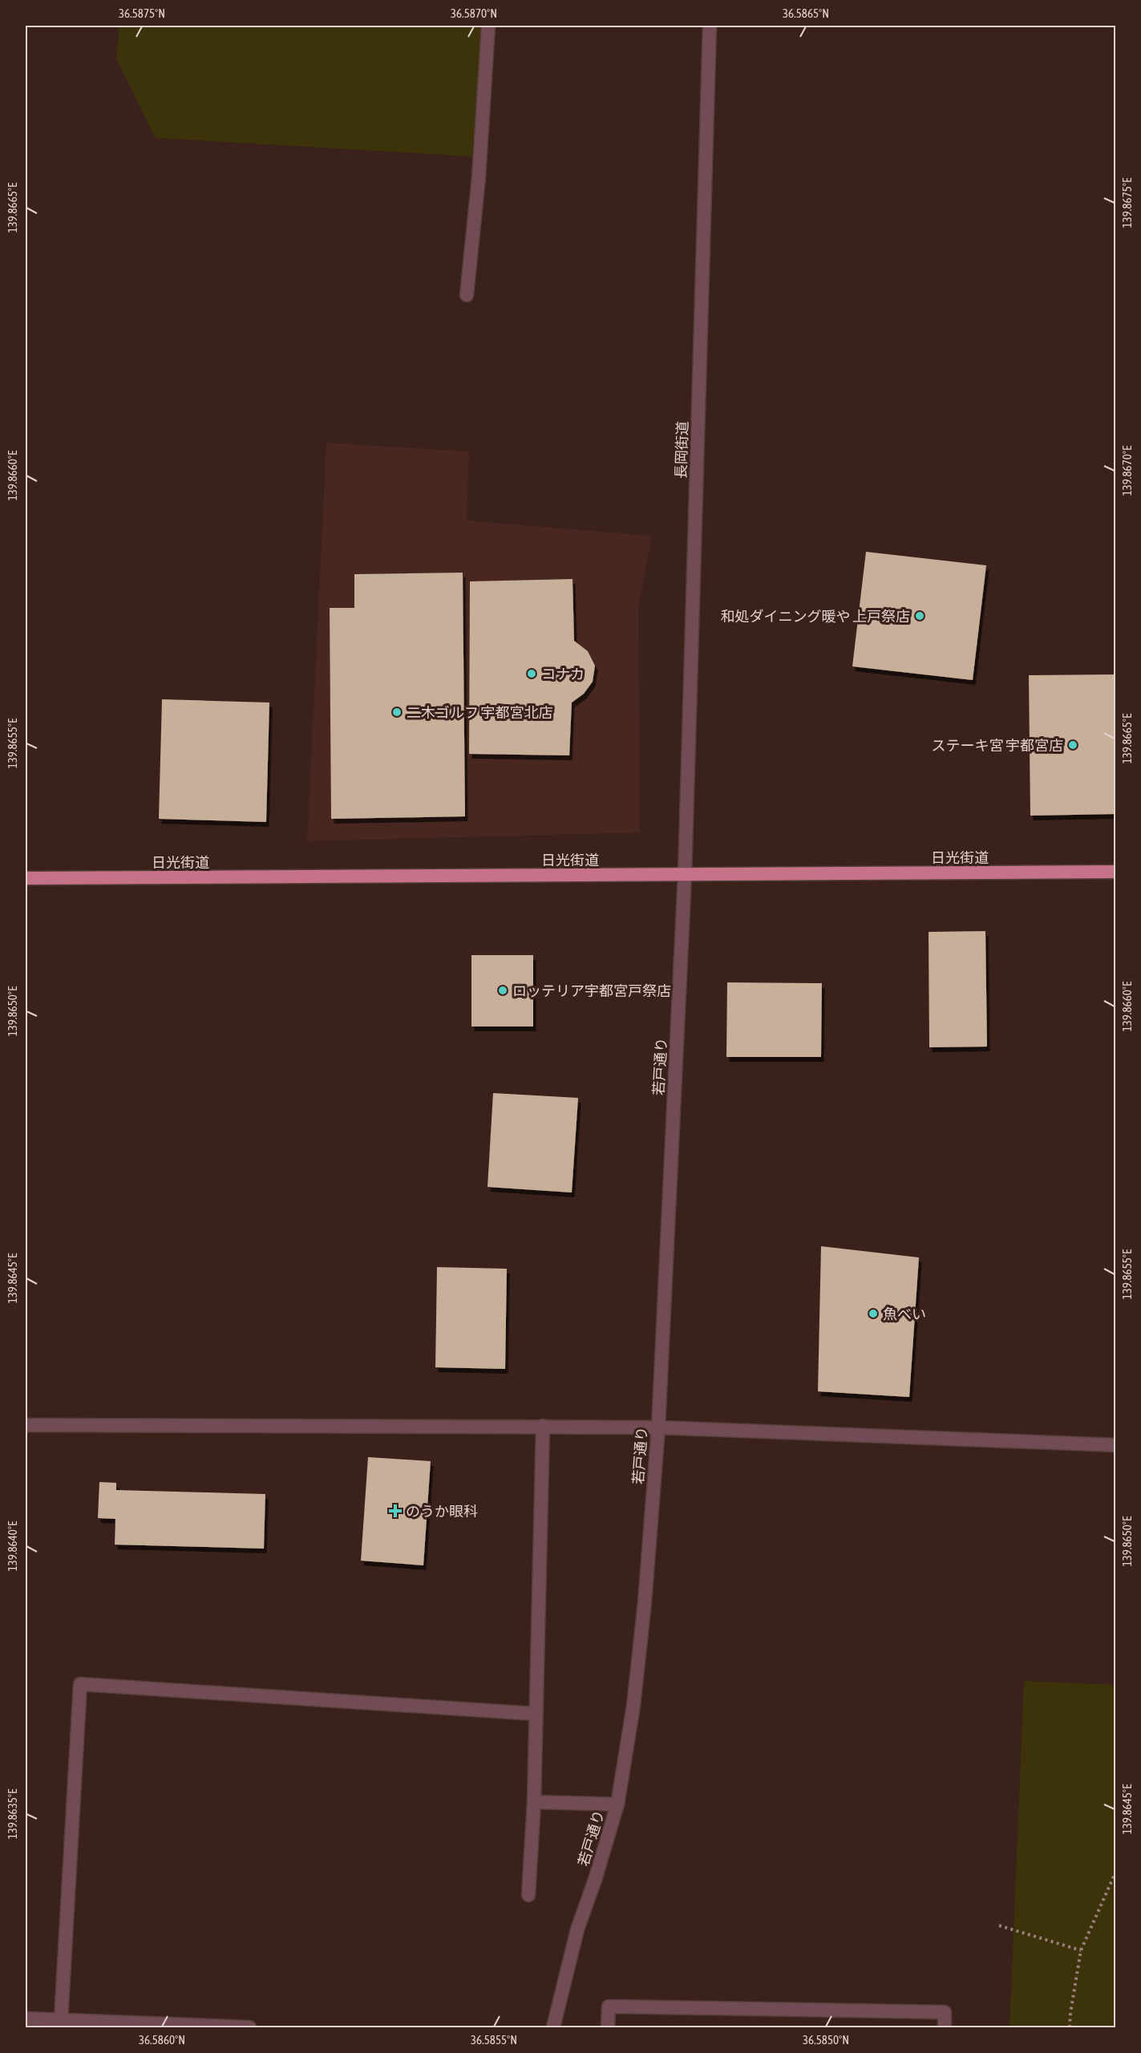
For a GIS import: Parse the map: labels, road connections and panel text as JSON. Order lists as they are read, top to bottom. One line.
{"streets":{"highway":["日光街道"],"street":["長岡街道","若戸通り"]},"crossings":[["長岡街道","日光街道"],["長岡街道","若戸通り"],["日光街道","若戸通り"]],"places":{"other":["和処ダイニング暖や 上戸祭店","コナカ","二木ゴルフ 宇都宮北店","ステーキ宮 宇都宮店","ロッテリア宇都宮戸祭店","魚べい"],"health":["のうか眼科"]},"coordinates":["36.5875°N","36.5870°N","36.5865°N","139.8675°E","139.8665°E","139.8670°E","139.8660°E","139.8655°E","139.8650°E","139.8645°E","139.8640°E","139.8635°E","36.5860°N","36.5855°N","36.5850°N"]}
